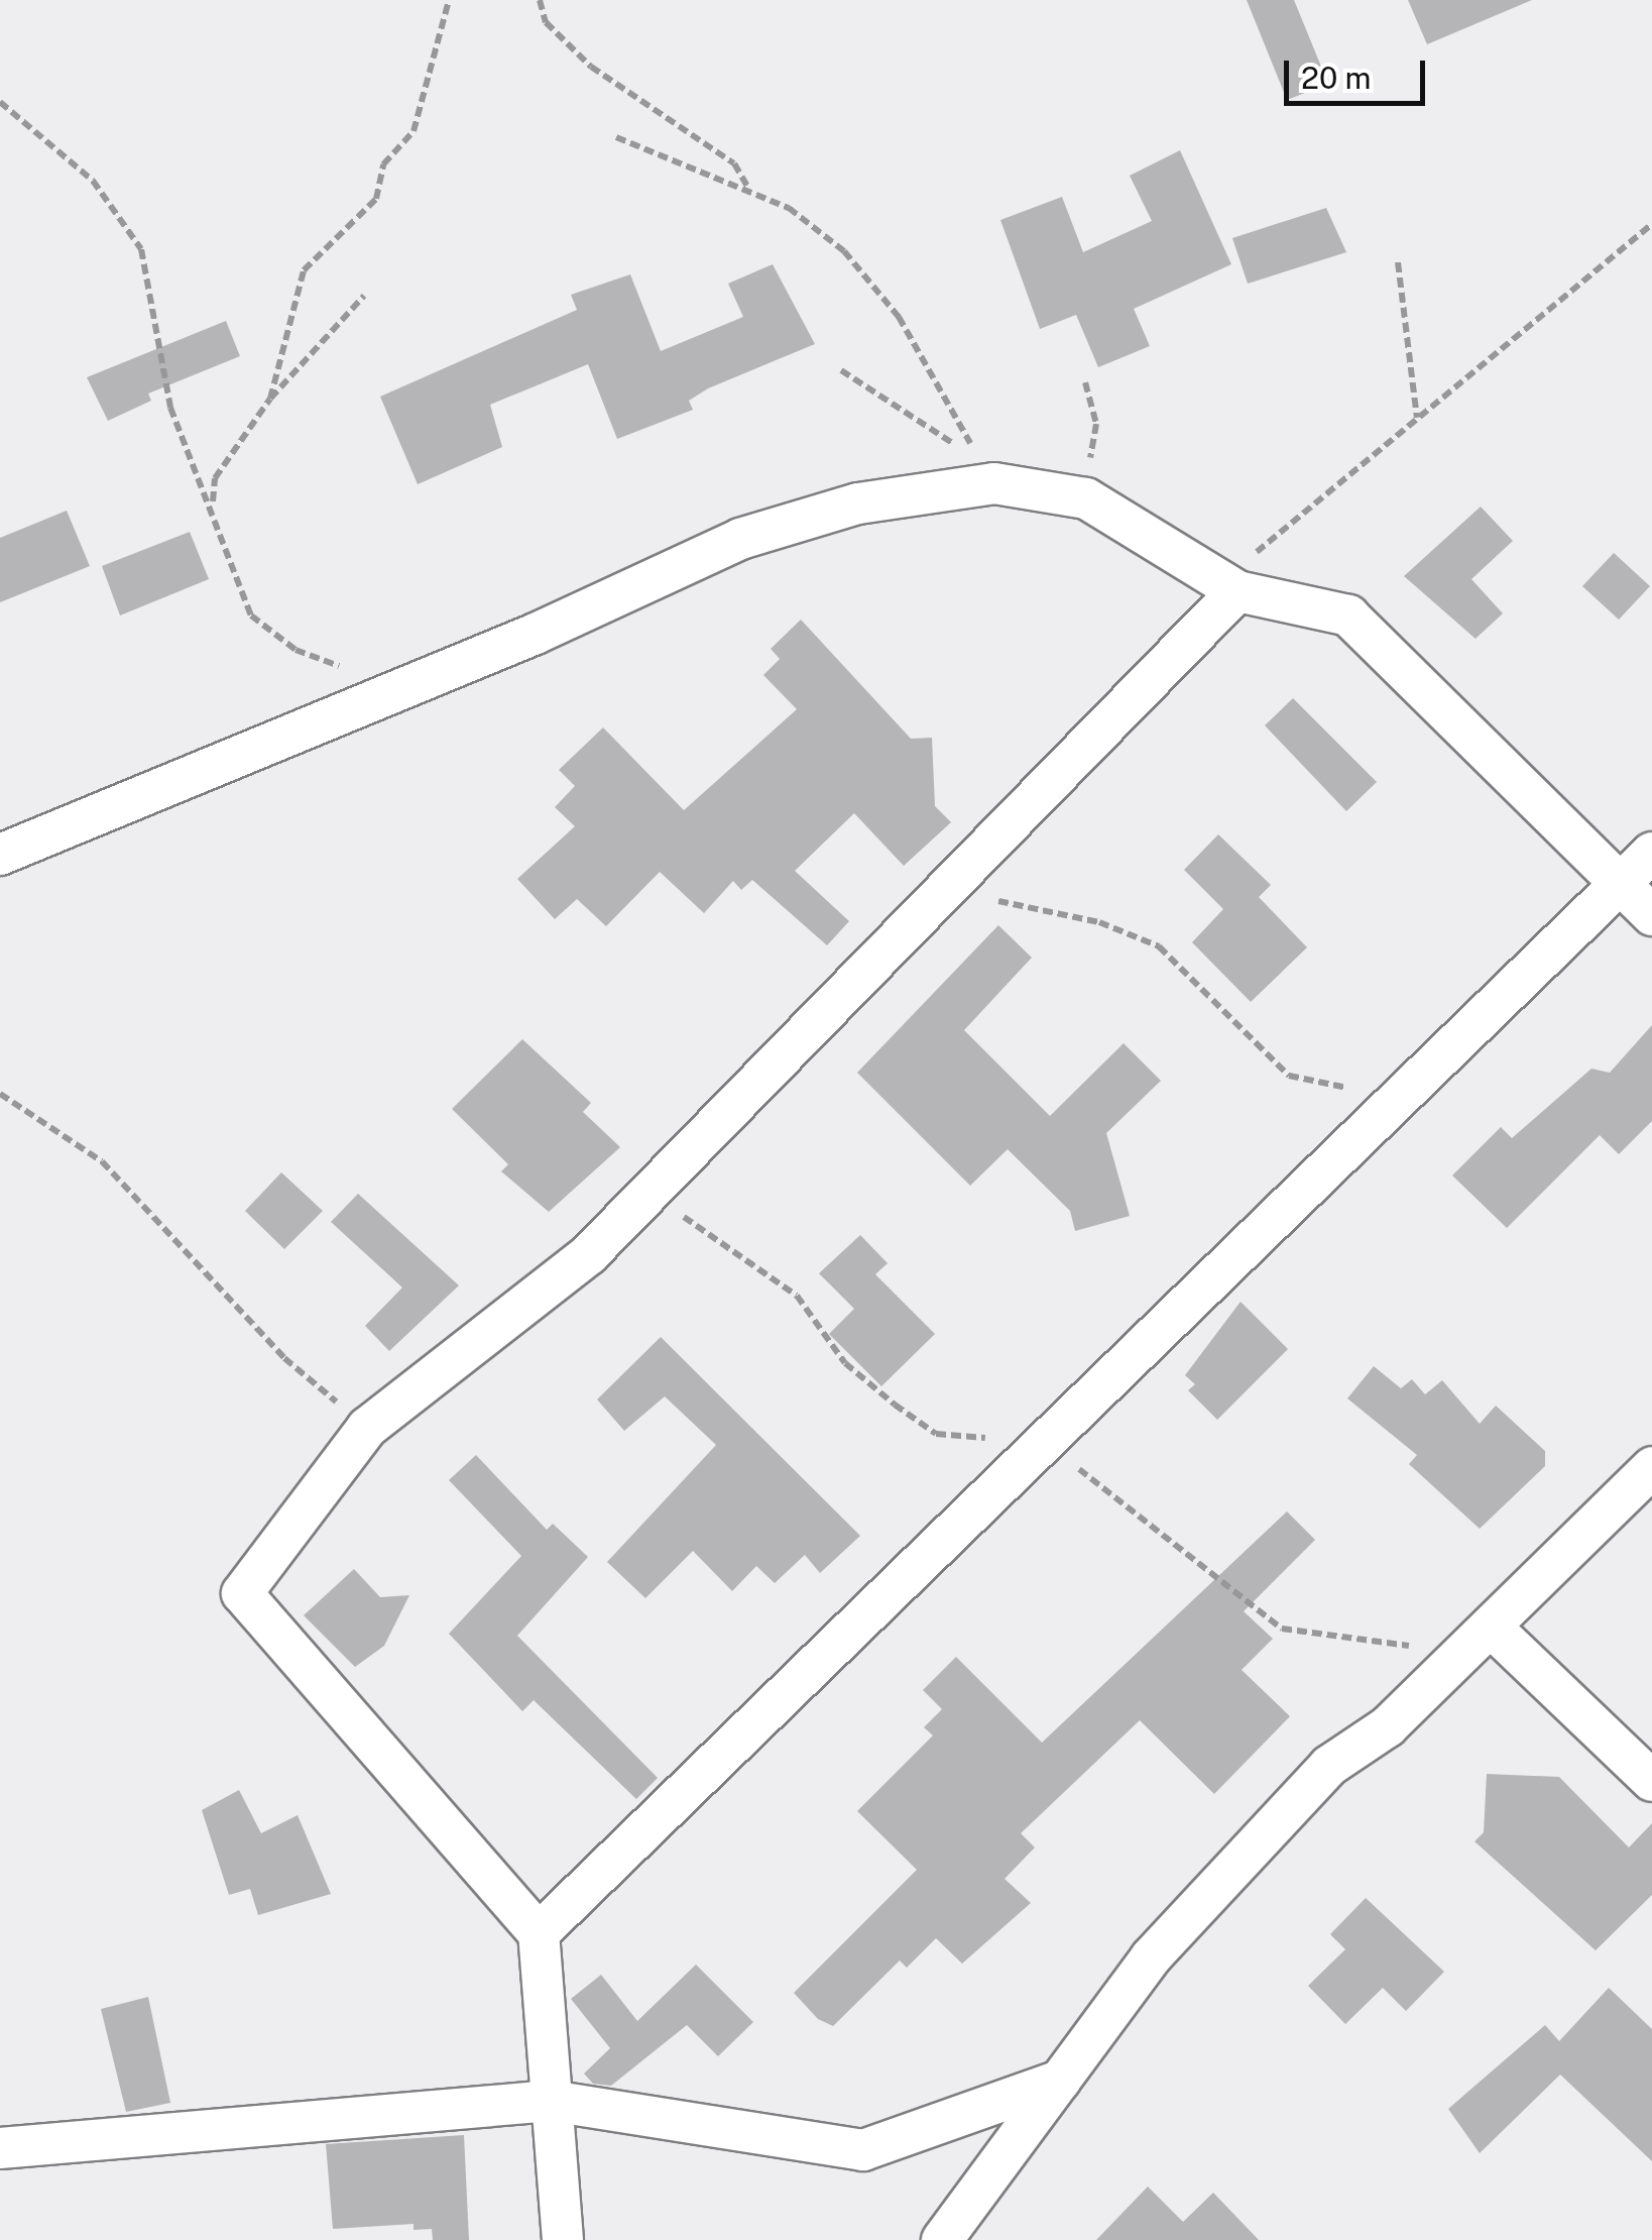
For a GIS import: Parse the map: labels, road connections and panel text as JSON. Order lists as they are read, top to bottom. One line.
{"scale_bar":"20 m"}
